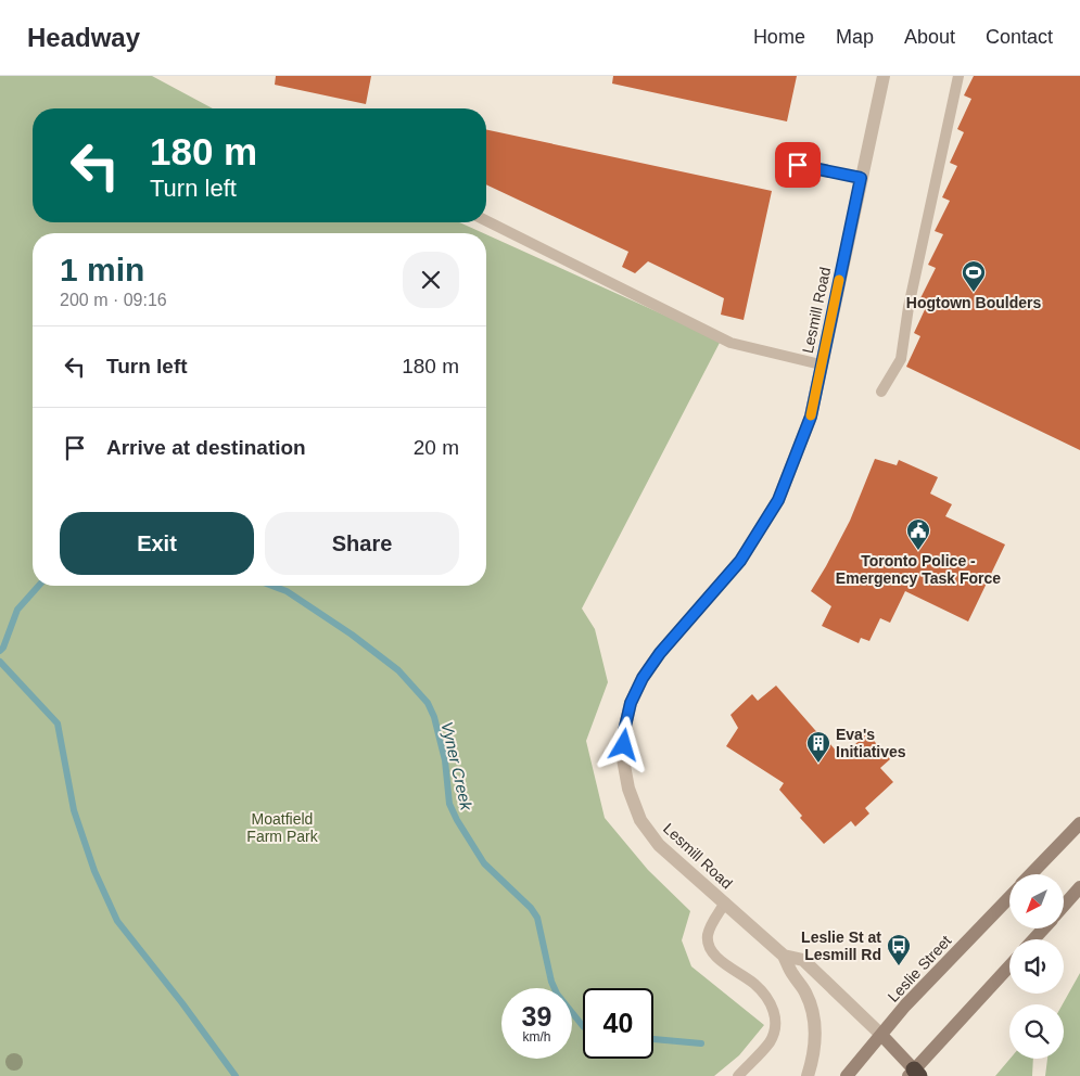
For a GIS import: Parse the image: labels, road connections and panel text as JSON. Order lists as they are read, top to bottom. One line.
{"streets":{"main road":["Leslie Street"],"street":["Lesmill Road"]},"crossings":[["Lesmill Road","Leslie Street"]],"water":["Vyner Creek"],"parks":["Moatfield Farm Park"],"places":{"sports":["Hogtown Boulders"],"public building":["Toronto Police - Emergency Task Force"],"building":["Eva's Initiatives"],"bus stop":["Leslie St at Lesmill Rd"]},"north":"bottom left","page":{"header":"Headway","nav":["Home","Map","About","Contact"],"turn":["180 m","Turn left"],"heading":["1 min","200 m · 09:16"],"list":[{"name":"Turn left","value":"180 m"},{"name":"Arrive at destination","value":"20 m"}],"buttons":["Exit","Share"],"speed":"39 km/h","limit":"40"}}
